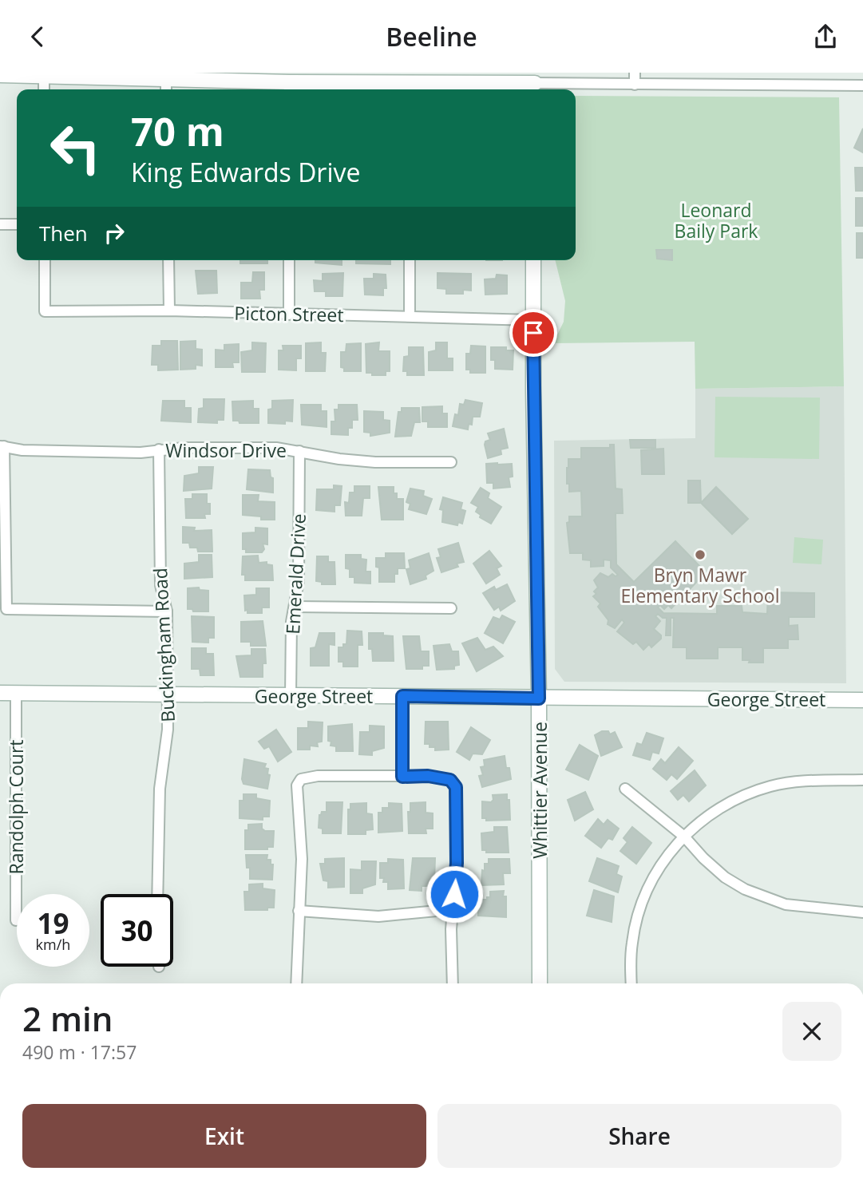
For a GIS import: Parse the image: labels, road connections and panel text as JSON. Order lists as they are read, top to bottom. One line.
{"streets":{"street":["Picton Street","Windsor Drive","Emerald Drive","Buckingham Road","George Street","Whittier Avenue","Randolph Court"]},"crossings":[["Picton Street","Whittier Avenue"],["Windsor Drive","Emerald Drive"],["Windsor Drive","Buckingham Road"],["Emerald Drive","George Street"],["Buckingham Road","George Street"],["George Street","Whittier Avenue"],["George Street","Randolph Court"]],"parks":["Leonard Baily Park"],"places":["Bryn Mawr Elementary School"],"page":{"header":"Beeline","turn":["70 m","King Edwards Drive"],"then":"Then","speed":"19 km/h","limit":"30","heading":["2 min","490 m · 17:57"],"buttons":["Exit","Share"]}}
